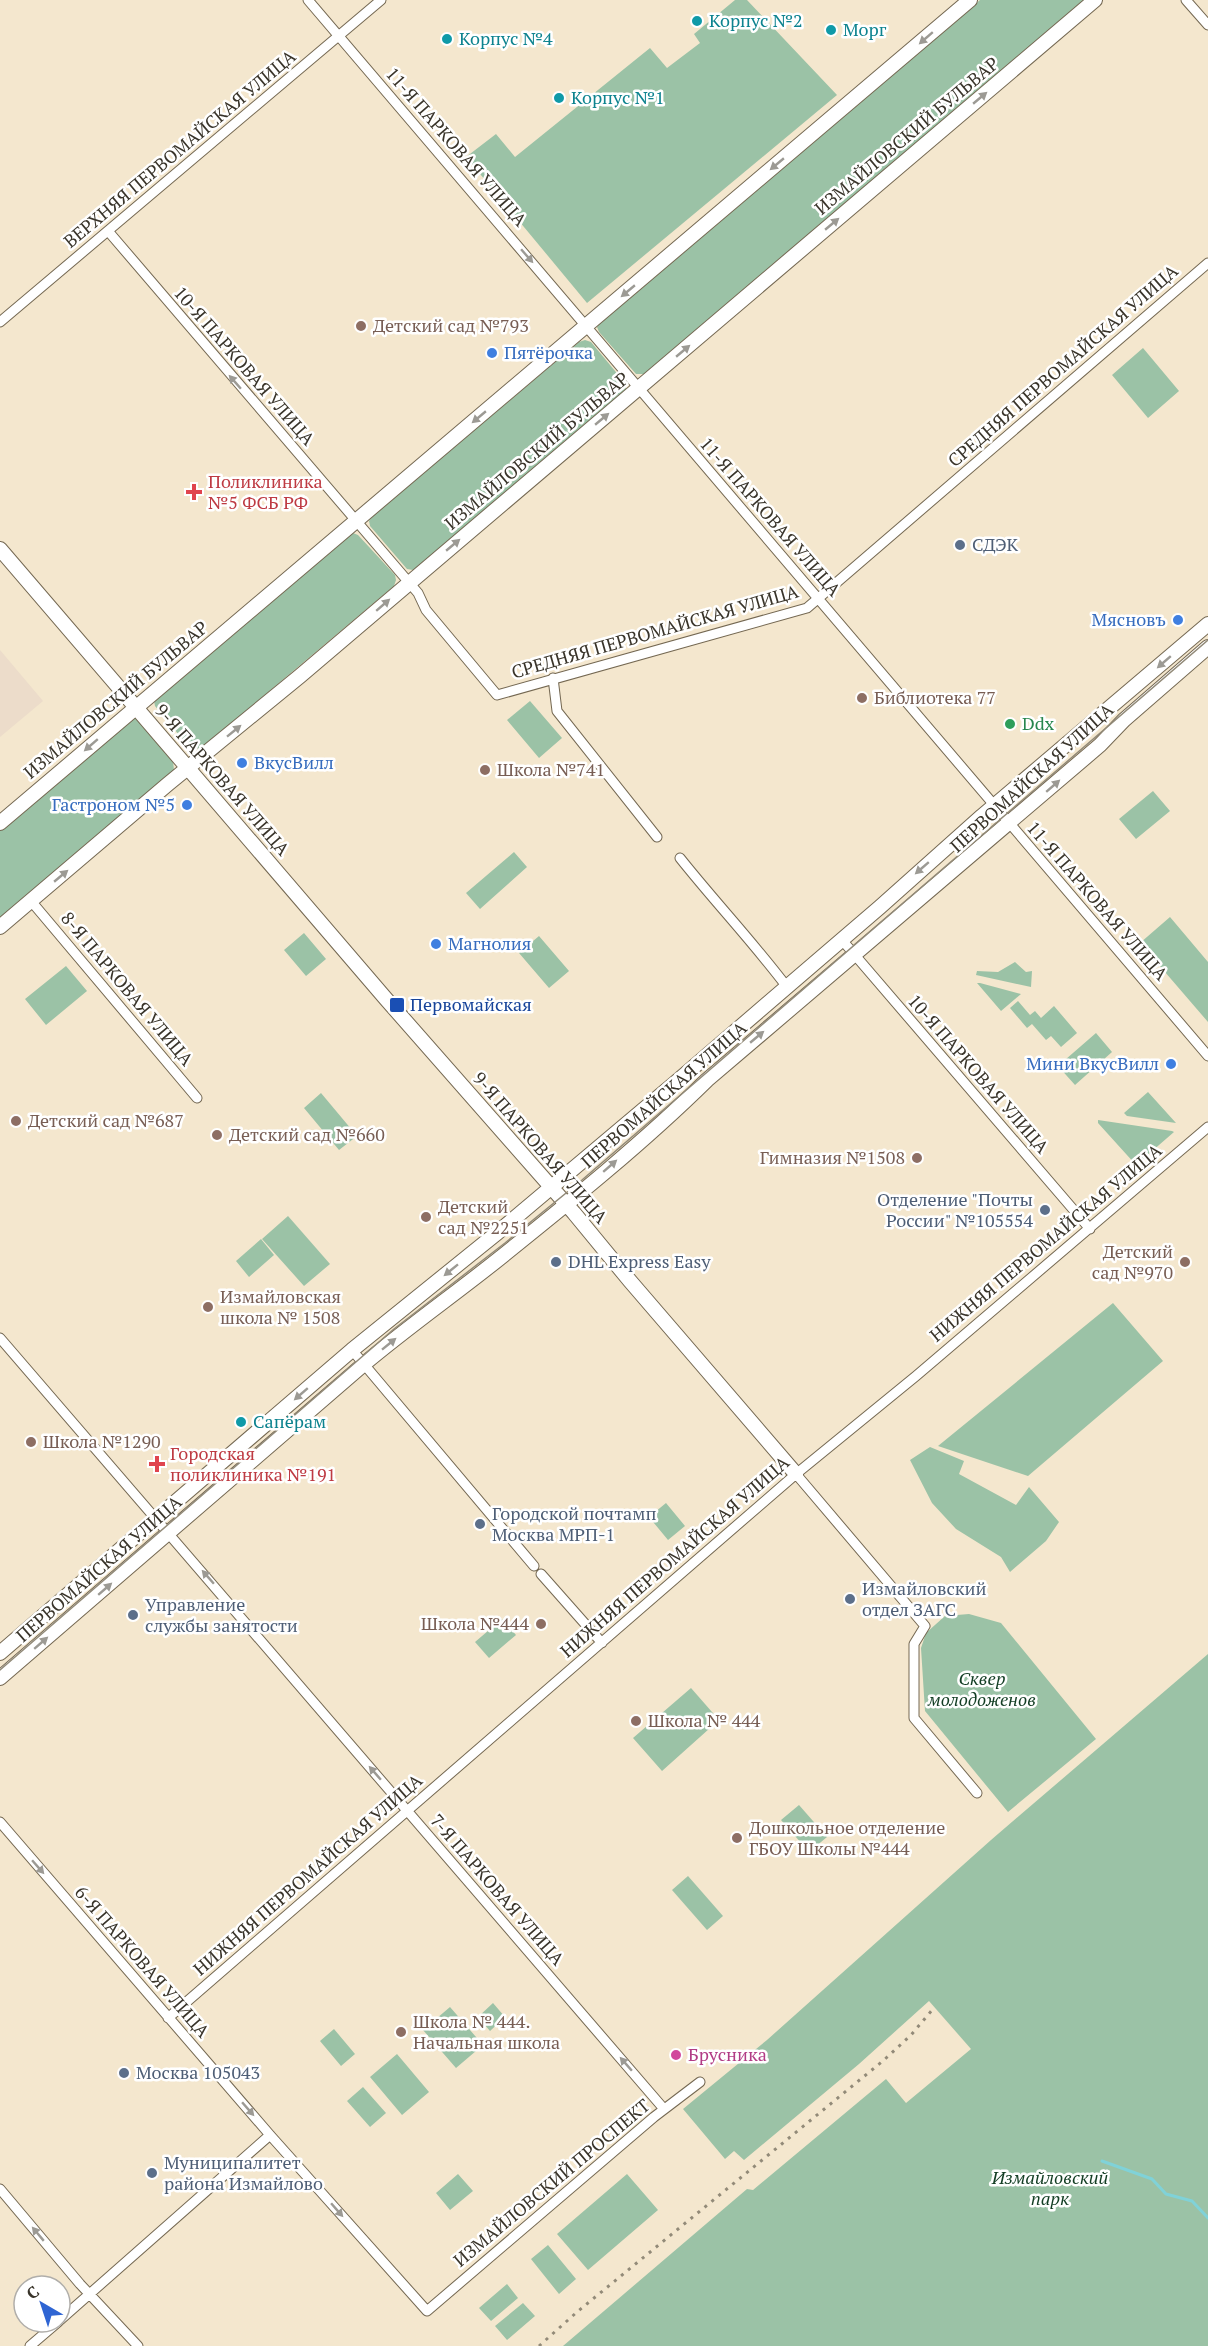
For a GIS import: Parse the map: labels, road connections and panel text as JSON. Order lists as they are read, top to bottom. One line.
{"streets":{"main road":["ИЗМАЙЛОВСКИЙ БУЛЬВАР","ПЕРВОМАЙСКАЯ УЛИЦА","9-Я ПАРКОВАЯ УЛИЦА"],"street":["11-Я ПАРКОВАЯ УЛИЦА","ВЕРХНЯЯ ПЕРВОМАЙСКАЯ УЛИЦА","10-Я ПАРКОВАЯ УЛИЦА","СРЕДНЯЯ ПЕРВОМАЙСКАЯ УЛИЦА","8-Я ПАРКОВАЯ УЛИЦА","НИЖНЯЯ ПЕРВОМАЙСКАЯ УЛИЦА","7-Я ПАРКОВАЯ УЛИЦА","6-Я ПАРКОВАЯ УЛИЦА","ИЗМАЙЛОВСКИЙ ПРОСПЕКТ"]},"crossings":[["ИЗМАЙЛОВСКИЙ БУЛЬВАР","11-Я ПАРКОВАЯ УЛИЦА"],["ИЗМАЙЛОВСКИЙ БУЛЬВАР","10-Я ПАРКОВАЯ УЛИЦА"],["ИЗМАЙЛОВСКИЙ БУЛЬВАР","СРЕДНЯЯ ПЕРВОМАЙСКАЯ УЛИЦА"],["ИЗМАЙЛОВСКИЙ БУЛЬВАР","9-Я ПАРКОВАЯ УЛИЦА"],["ИЗМАЙЛОВСКИЙ БУЛЬВАР","8-Я ПАРКОВАЯ УЛИЦА"],["11-Я ПАРКОВАЯ УЛИЦА","ВЕРХНЯЯ ПЕРВОМАЙСКАЯ УЛИЦА"],["11-Я ПАРКОВАЯ УЛИЦА","СРЕДНЯЯ ПЕРВОМАЙСКАЯ УЛИЦА"],["11-Я ПАРКОВАЯ УЛИЦА","ПЕРВОМАЙСКАЯ УЛИЦА"],["ВЕРХНЯЯ ПЕРВОМАЙСКАЯ УЛИЦА","10-Я ПАРКОВАЯ УЛИЦА"],["10-Я ПАРКОВАЯ УЛИЦА","СРЕДНЯЯ ПЕРВОМАЙСКАЯ УЛИЦА"],["10-Я ПАРКОВАЯ УЛИЦА","ПЕРВОМАЙСКАЯ УЛИЦА"],["10-Я ПАРКОВАЯ УЛИЦА","НИЖНЯЯ ПЕРВОМАЙСКАЯ УЛИЦА"],["ПЕРВОМАЙСКАЯ УЛИЦА","9-Я ПАРКОВАЯ УЛИЦА"],["ПЕРВОМАЙСКАЯ УЛИЦА","7-Я ПАРКОВАЯ УЛИЦА"],["9-Я ПАРКОВАЯ УЛИЦА","НИЖНЯЯ ПЕРВОМАЙСКАЯ УЛИЦА"],["НИЖНЯЯ ПЕРВОМАЙСКАЯ УЛИЦА","7-Я ПАРКОВАЯ УЛИЦА"],["НИЖНЯЯ ПЕРВОМАЙСКАЯ УЛИЦА","6-Я ПАРКОВАЯ УЛИЦА"],["7-Я ПАРКОВАЯ УЛИЦА","ИЗМАЙЛОВСКИЙ ПРОСПЕКТ"],["6-Я ПАРКОВАЯ УЛИЦА","ИЗМАЙЛОВСКИЙ ПРОСПЕКТ"]],"one_way":["10-Я ПАРКОВАЯ УЛИЦА","7-Я ПАРКОВАЯ УЛИЦА","6-Я ПАРКОВАЯ УЛИЦА"],"parks":["Сквер молодоженов","Измайловский парк"],"places":{"other":["Корпус №2","Морг","Корпус №4","Корпус №1","Детский сад №793","Пятёрочка","СДЭК","Мясновъ","Библиотека 77","Ddx","ВкусВилл","Школа №741","Гастроном №5","Магнолия","Мини ВкусВилл","Детский сад №687","Детский сад №660","Гимназия №1508","Отделение \"Почты России\" №105554","Детский сад №2251","DHL Express Easy","Детский сад №970","Измайловская школа № 1508","Сапёрам","Школа №1290","Городской почтамп Москва МРП-1","Измайловский отдел ЗАГС","Управление cлужбы занятости","Школа №444","Школа № 444","Дошкольное отделение ГБОУ Школы №444","Школа № 444. Начальная школа","Брусника","Москва 105043","Муниципалитет района Измайлово"],"health":["Поликлиника №5 ФСБ РФ","Городская поликлиника №191"],"transit":["Первомайская"]},"north":"top left"}
